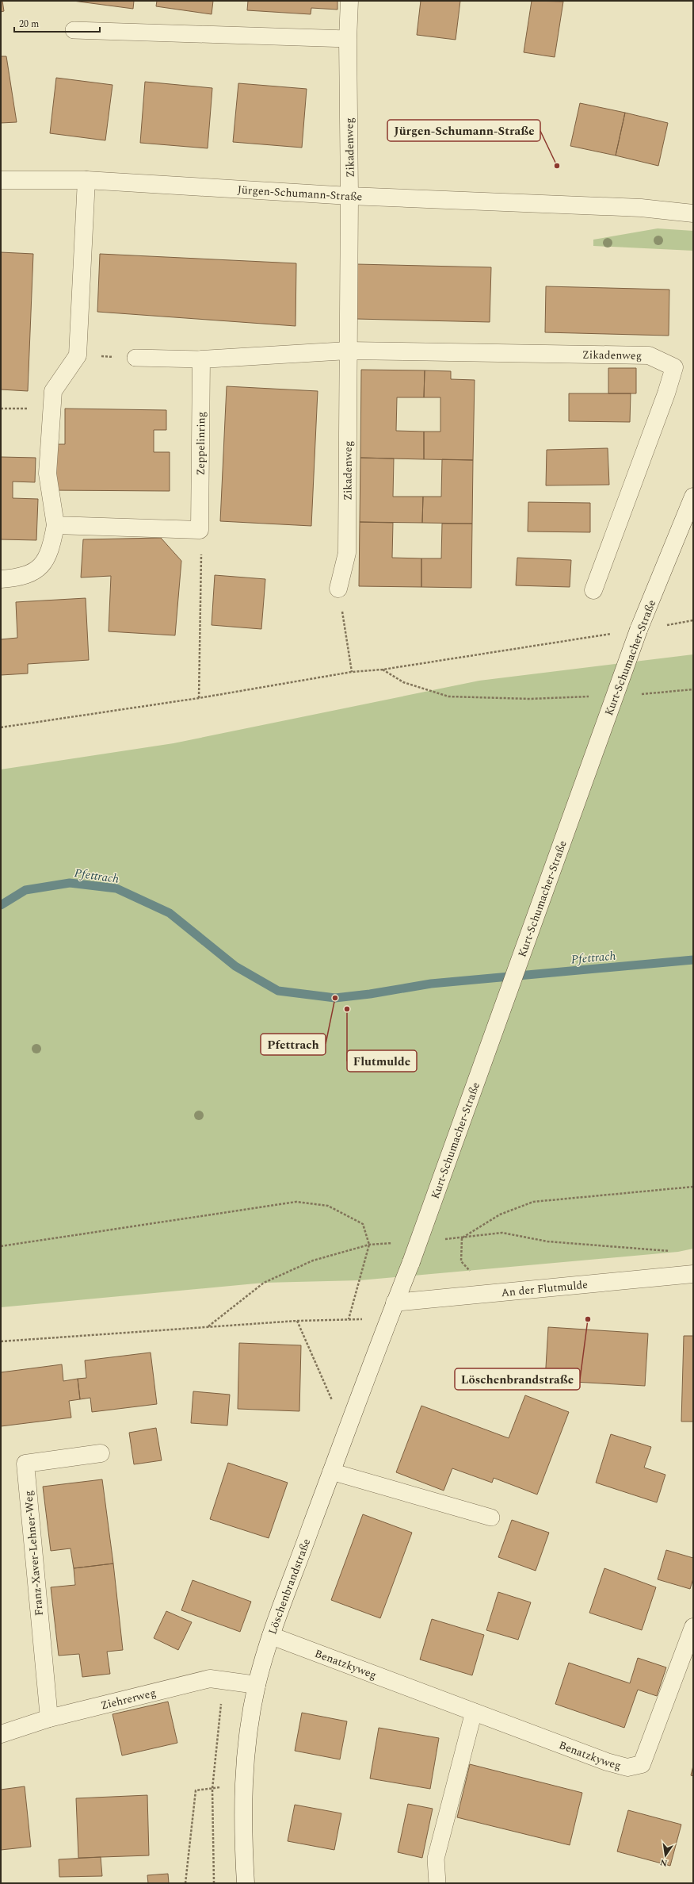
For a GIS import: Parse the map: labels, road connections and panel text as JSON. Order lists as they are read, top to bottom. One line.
{"streets":{"street":["Zikadenweg","Jürgen-Schumann-Straße","Zeppelinring","Kurt-Schumacher-Straße","An der Flutmulde","Franz-Xaver-Lehner-Weg","Löschenbrandstraße","Benatzkyweg","Ziehrerweg"]},"crossings":[["Zikadenweg","Jürgen-Schumann-Straße"],["Kurt-Schumacher-Straße","An der Flutmulde"],["Kurt-Schumacher-Straße","Löschenbrandstraße"],["An der Flutmulde","Löschenbrandstraße"],["Franz-Xaver-Lehner-Weg","Ziehrerweg"],["Löschenbrandstraße","Benatzkyweg"],["Löschenbrandstraße","Ziehrerweg"]],"water":["Pfettrach"],"places":["Jürgen-Schumann-Straße","Pfettrach","Flutmulde","Löschenbrandstraße"],"scale_bar":"20 m","north":"bottom"}
